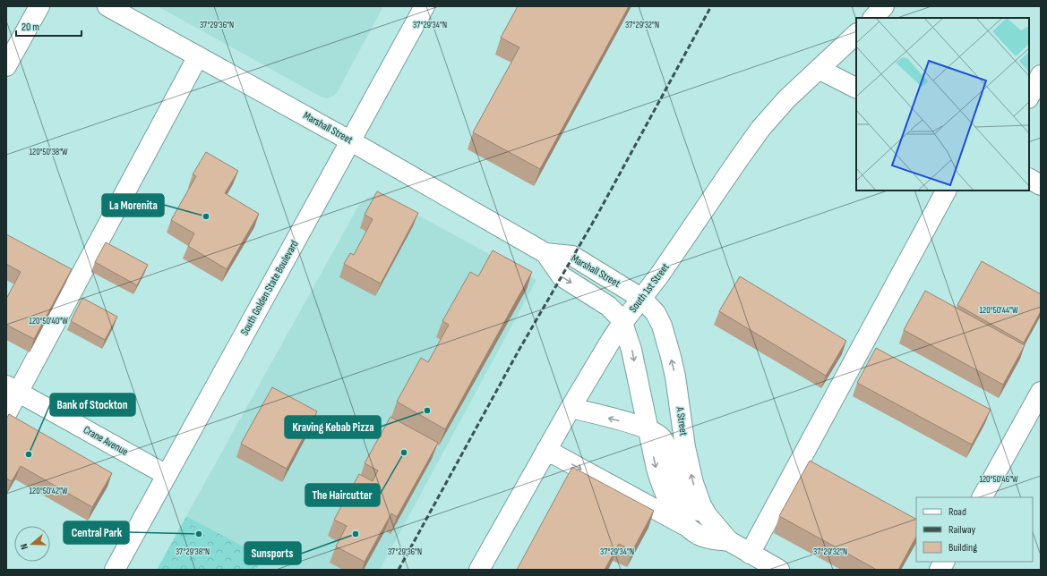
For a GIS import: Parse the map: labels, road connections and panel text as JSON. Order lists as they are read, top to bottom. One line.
{"streets":{"street":["Marshall Street","South Golden State Boulevard","South 1st Street","A Street","Crane Avenue"]},"crossings":[["Marshall Street","South Golden State Boulevard"],["Marshall Street","South 1st Street"],["Marshall Street","A Street"],["South Golden State Boulevard","Crane Avenue"],["South 1st Street","A Street"]],"places":["La Morenita","Kraving Kebab Pizza","The Haircutter","Bank of Stockton","Central Park","Sunsports"],"legend":["Road","Railway","Building"],"scale_bar":"20 m","north":"left","coordinates":["37°29'36\"N","37°29'34\"N","37°29'32\"N","120°50'38\"W","120°50'44\"W","120°50'40\"W","120°50'46\"W","120°50'42\"W","37°29'38\"N"]}
